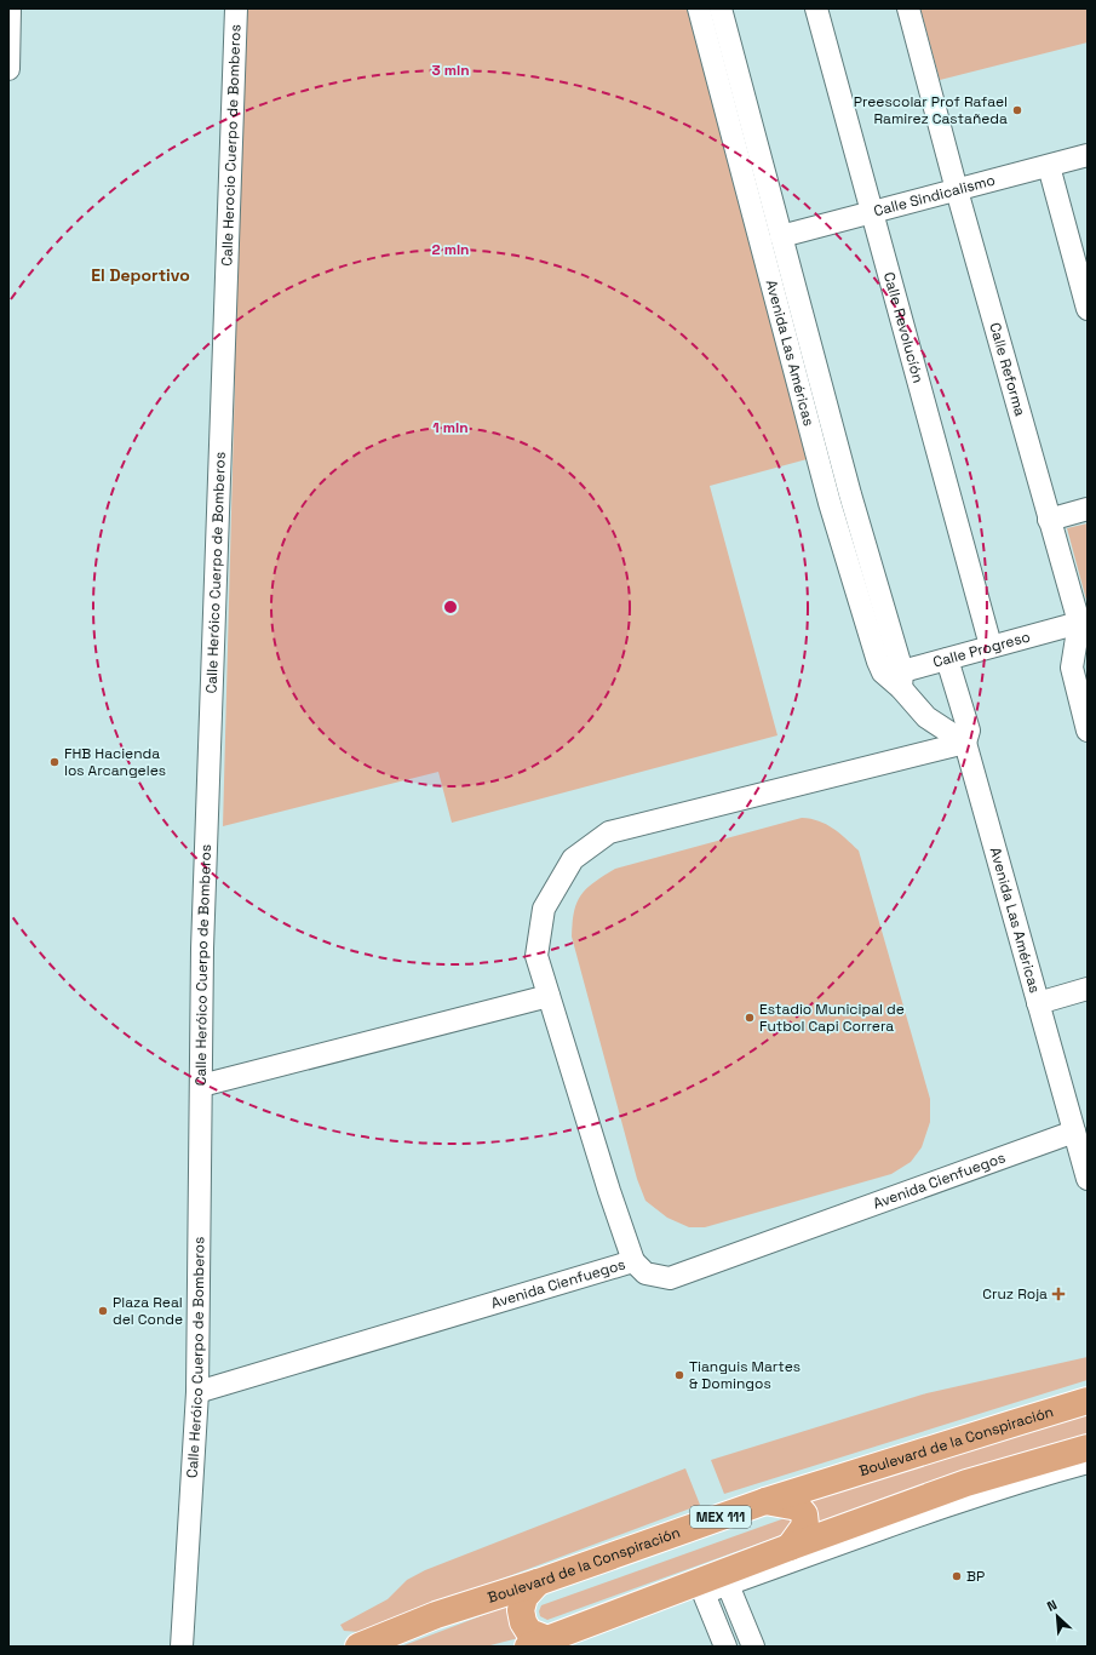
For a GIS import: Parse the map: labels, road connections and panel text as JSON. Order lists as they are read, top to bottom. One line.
{"streets":{"main road":["Boulevard de la Conspiración","MEX 111"],"street":["Calle Herocio Cuerpo de Bomberos","Calle Sindicalismo","Calle Revolucíón","Avenida Las Américas","Calle Reforma","Calle Heróico Cuerpo de Bomberos","Calle Progreso","Avenida Cienfuegos"]},"crossings":[["Calle Herocio Cuerpo de Bomberos","Calle Heróico Cuerpo de Bomberos"],["Calle Sindicalismo","Calle Revolucíón"],["Calle Sindicalismo","Avenida Las Américas"],["Calle Sindicalismo","Calle Reforma"],["Calle Revolucíón","Calle Progreso"],["Avenida Las Américas","Calle Progreso"],["Avenida Las Américas","Avenida Cienfuegos"],["Calle Reforma","Calle Progreso"],["Calle Heróico Cuerpo de Bomberos","Avenida Cienfuegos"]],"districts":["El Deportivo"],"places":{"other":["Preescolar Prof Rafael Ramirez Castañeda","FHB Hacienda los Arcangeles","Estadio Municipal de Futbol Capi Correra","Plaza Real del Conde","Tianguis Martes & Domingos","BP"],"health":["Cruz Roja"]},"north":"top left","rings":["3 min","2 min","1 min"]}
